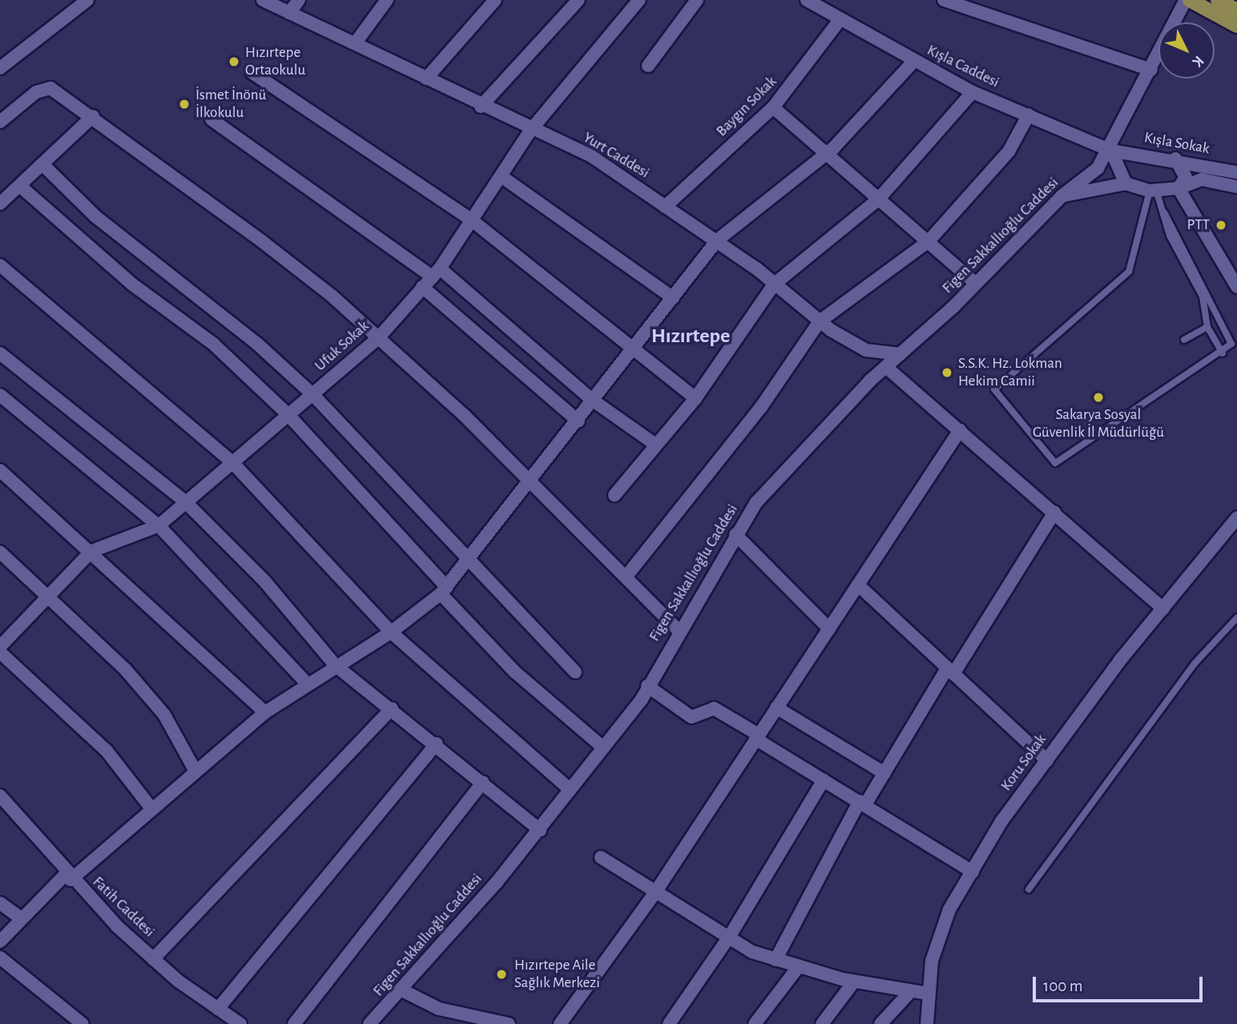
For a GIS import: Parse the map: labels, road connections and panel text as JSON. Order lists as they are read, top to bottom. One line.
{"streets":{"street":["Kışla Caddesi","Baygın Sokak","Kışla Sokak","Yurt Caddesi","Figen Sakkallıoğlu Caddesi","Ufuk Sokak","Koru Sokak","Fatih Caddesi"]},"crossings":[["Kışla Caddesi","Baygın Sokak"],["Kışla Caddesi","Kışla Sokak"],["Kışla Caddesi","Figen Sakkallıoğlu Caddesi"],["Baygın Sokak","Yurt Caddesi"],["Kışla Sokak","Figen Sakkallıoğlu Caddesi"],["Yurt Caddesi","Figen Sakkallıoğlu Caddesi"],["Yurt Caddesi","Ufuk Sokak"]],"districts":["Hızırtepe"],"places":["Hızırtepe Ortaokulu","İsmet İnönü İlkokulu","PTT","S.S.K. Hz. Lokman Hekim Camii","Sakarya Sosyal Güvenlik İl Müdürlüğü","Hızırtepe Aile Sağlık Merkezi"],"scale_bar":"100 m","north":"bottom right"}
